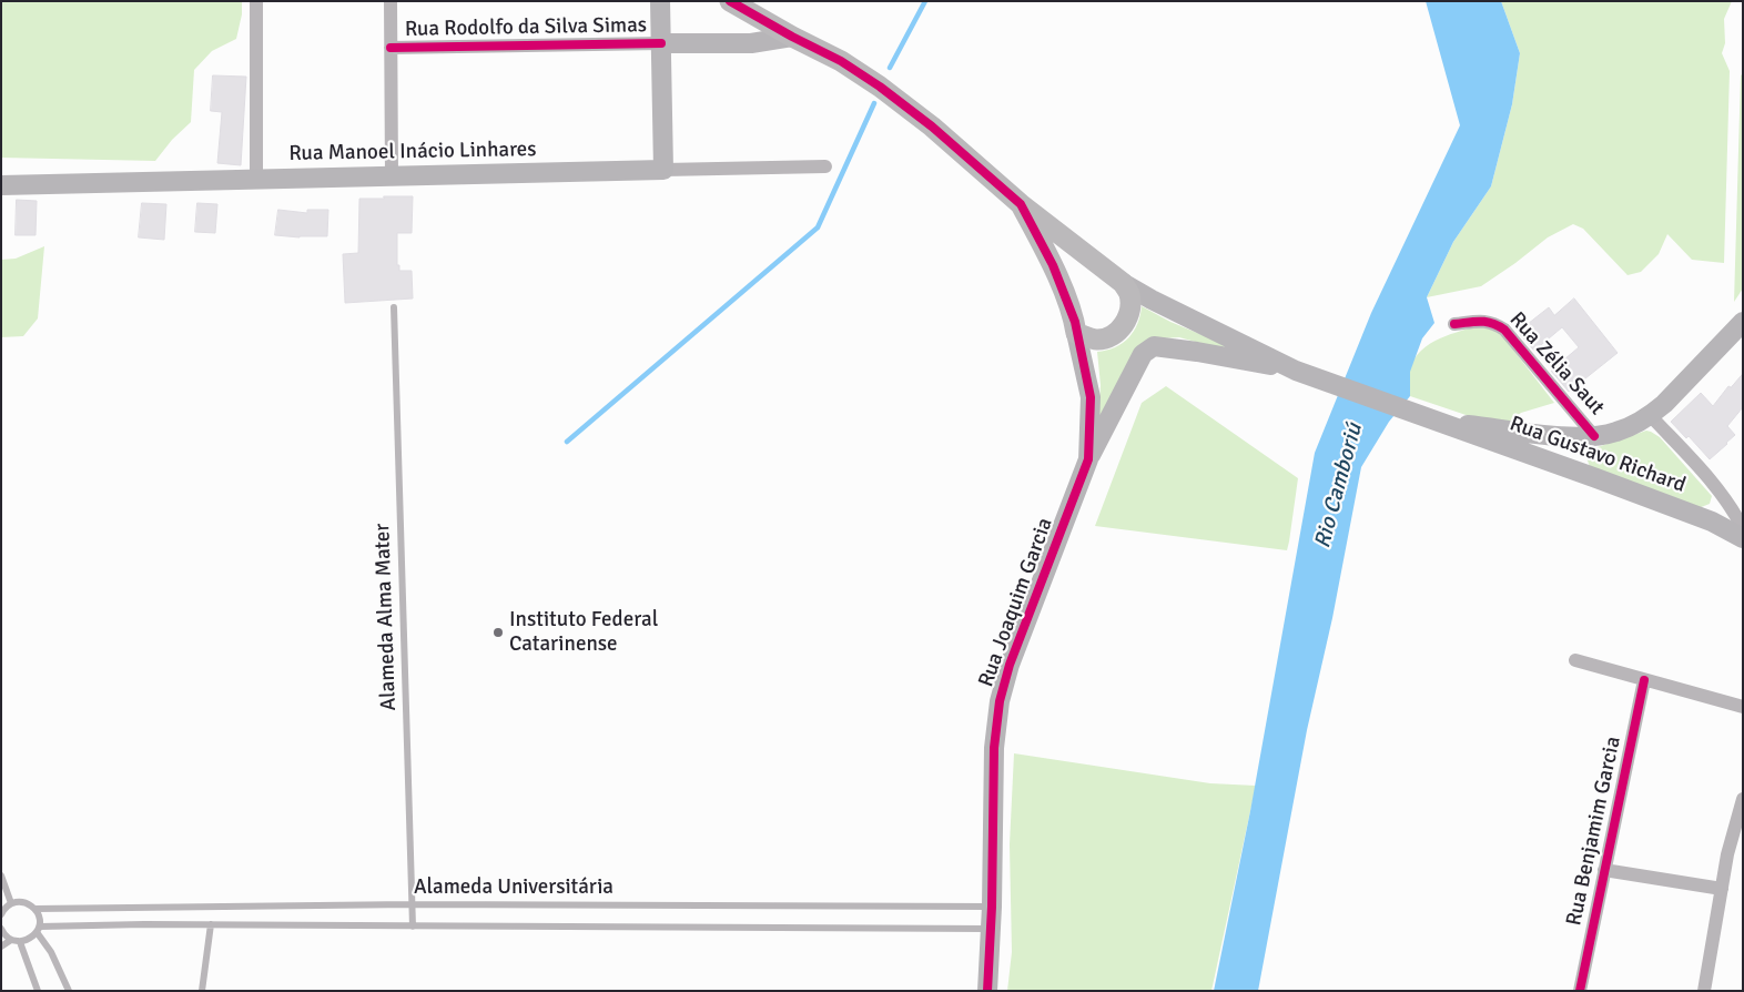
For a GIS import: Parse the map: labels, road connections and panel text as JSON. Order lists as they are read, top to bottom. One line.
{"streets":{"main road":["Rua Rodolfo da Silva Simas","Rua Manoel Inácio Linhares","Rua Gustavo Richard","Rua Joaquim Garcia"],"street":["Rua Zélia Saut","Rua Benjamim Garcia"],"lane":["Alameda Alma Mater","Alameda Universitária"]},"crossings":[["Rua Zélia Saut","Rua Gustavo Richard"],["Rua Gustavo Richard","Rua Joaquim Garcia"],["Rua Joaquim Garcia","Alameda Universitária"],["Alameda Alma Mater","Alameda Universitária"]],"water":["Rio Camboriú"],"places":["Instituto Federal Catarinense"]}
